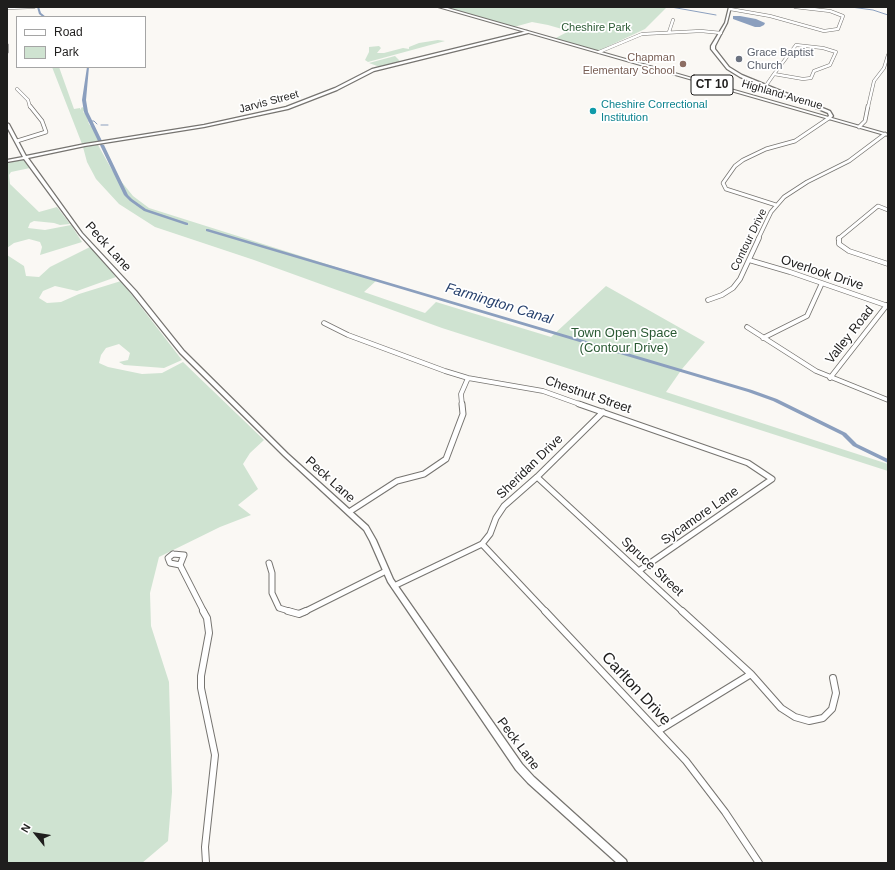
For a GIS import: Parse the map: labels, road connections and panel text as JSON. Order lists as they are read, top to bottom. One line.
{"streets":{"highway":["CT 10","Highland Avenue"],"street":["Jarvis Street","Contour Drive","Peck Lane","Overlook Drive","Valley Road","Chestnut Street","Sheridan Drive","Sycamore Lane","Spruce Street","Carlton Drive"]},"crossings":[["Highland Avenue","Jarvis Street"],["Highland Avenue","Contour Drive"],["Jarvis Street","Peck Lane"],["Contour Drive","Overlook Drive"],["Overlook Drive","Valley Road"],["Chestnut Street","Sheridan Drive"],["Chestnut Street","Sycamore Lane"],["Sheridan Drive","Spruce Street"],["Sheridan Drive","Carlton Drive"],["Sycamore Lane","Spruce Street"]],"water":["Farmington Canal"],"parks":["Cheshire Park","Town Open Space (Contour Drive)"],"places":["Grace Baptist Church","Chapman Elementary School","Cheshire Correctional Institution"],"legend":["Road","Park"],"north":"top left"}
